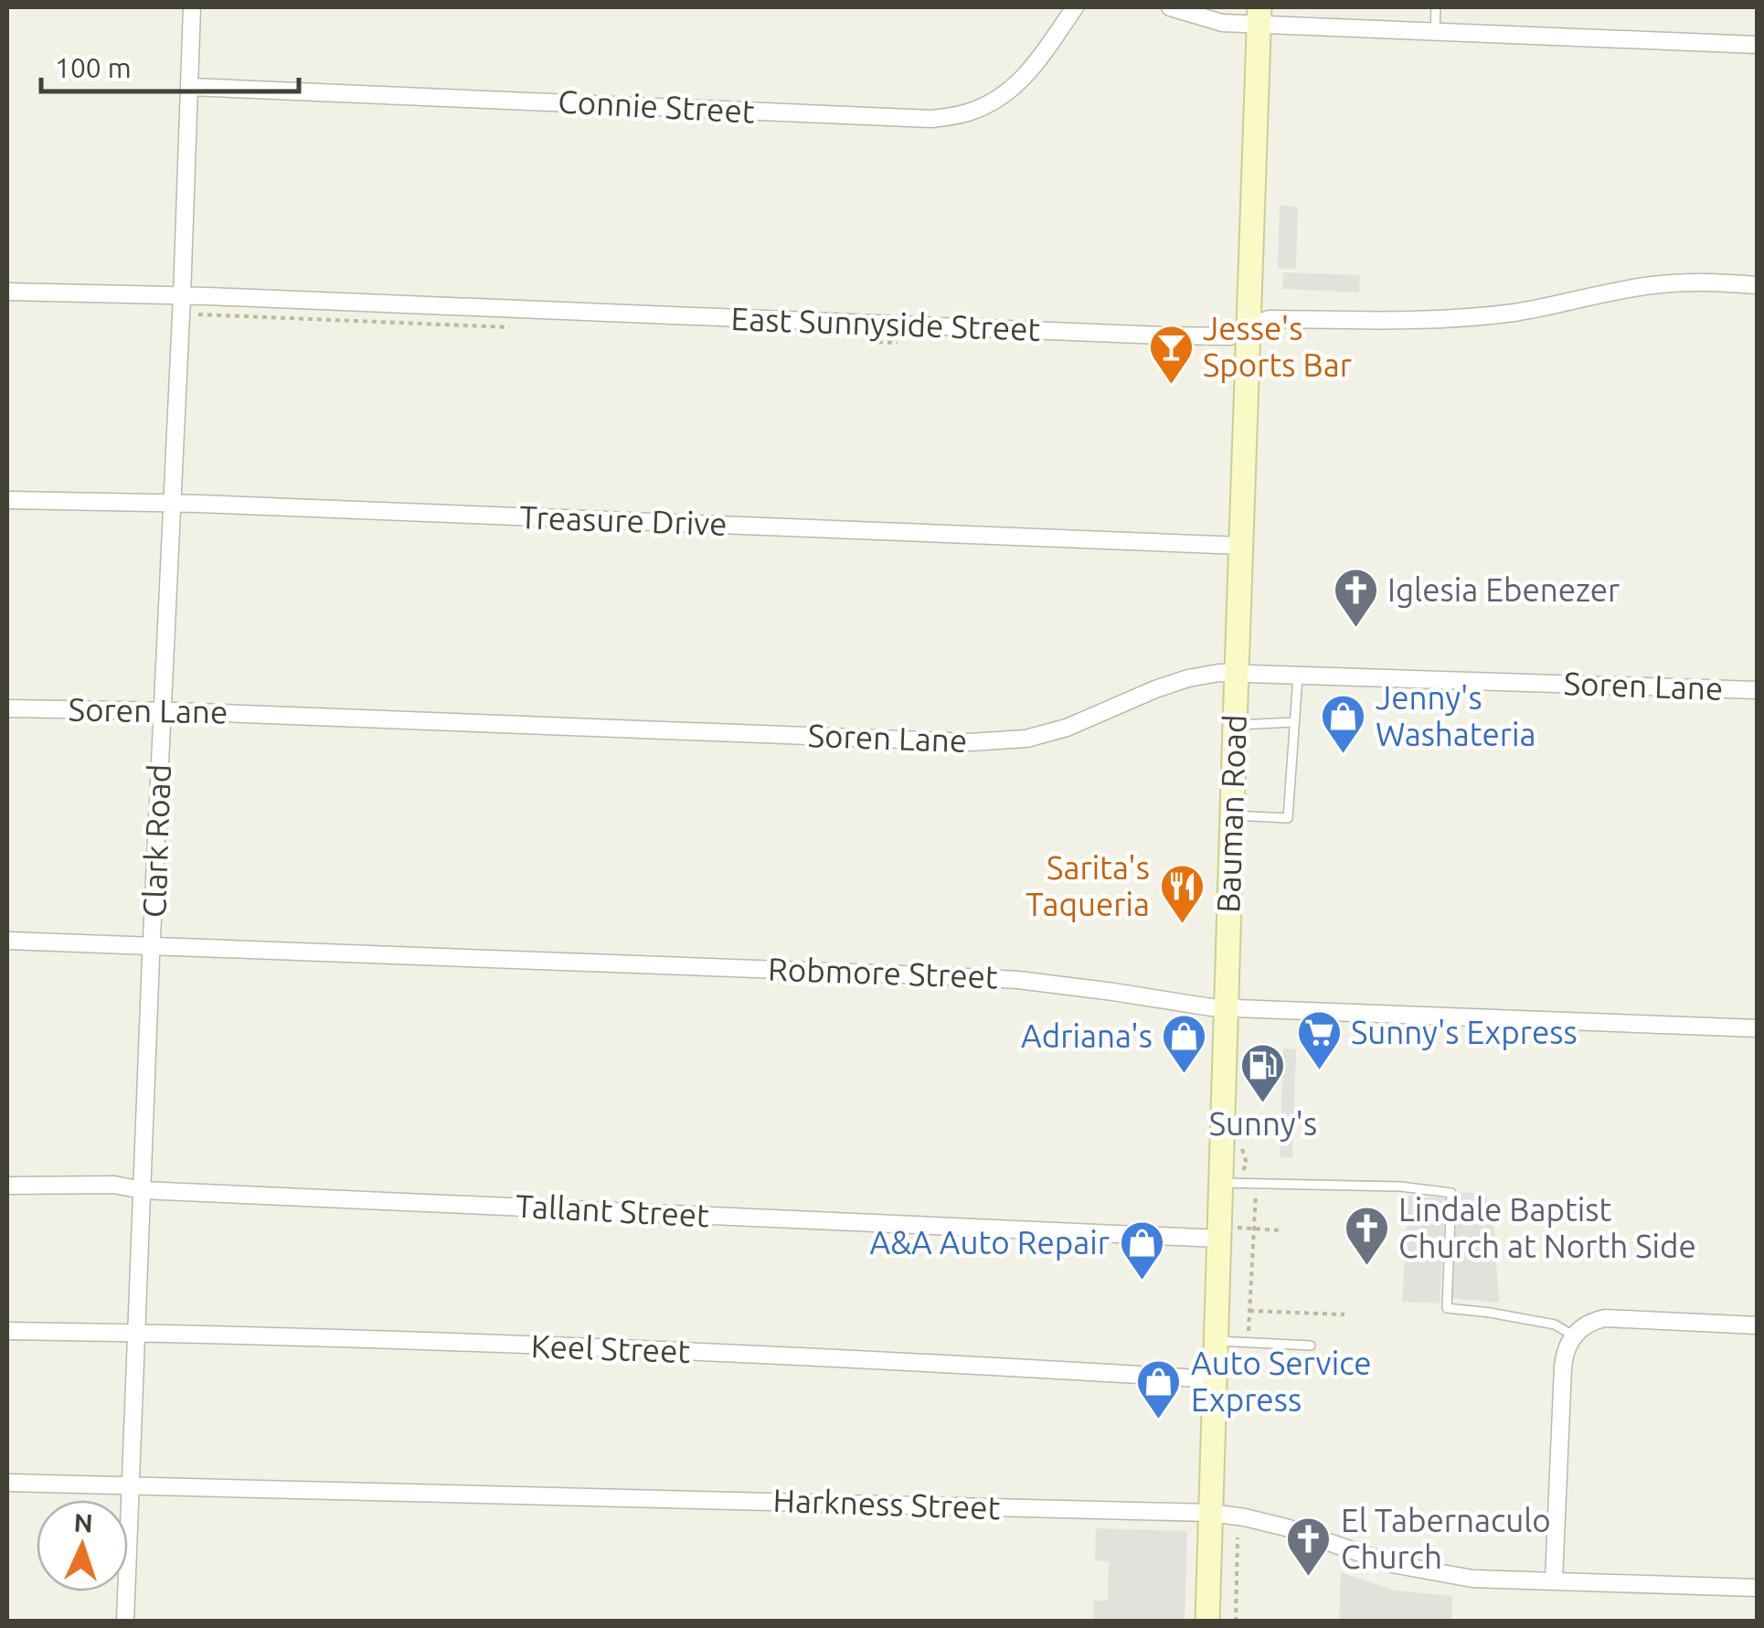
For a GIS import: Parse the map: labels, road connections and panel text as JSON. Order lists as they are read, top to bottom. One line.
{"streets":{"street":["Connie Street","East Sunnyside Street","Treasure Drive","Soren Lane","Bauman Road","Clark Road","Robmore Street","Tallant Street","Keel Street","Harkness Street"]},"crossings":[["Connie Street","Clark Road"],["East Sunnyside Street","Bauman Road"],["East Sunnyside Street","Clark Road"],["Treasure Drive","Bauman Road"],["Treasure Drive","Clark Road"],["Soren Lane","Bauman Road"],["Soren Lane","Clark Road"],["Bauman Road","Robmore Street"],["Bauman Road","Tallant Street"],["Bauman Road","Keel Street"],["Bauman Road","Harkness Street"],["Clark Road","Robmore Street"],["Clark Road","Tallant Street"],["Clark Road","Keel Street"],["Clark Road","Harkness Street"]],"places":{"bar":["Jesse's Sports Bar"],"church":["Iglesia Ebenezer","Lindale Baptist Church at North Side","El Tabernaculo Church"],"shop":["Jenny's Washateria","Adriana's","A&A Auto Repair","Auto Service Express"],"restaurant":["Sarita's Taqueria"],"supermarket":["Sunny's Express"],"fuel station":["Sunny's"]},"scale_bar":"100 m","north":"top"}
